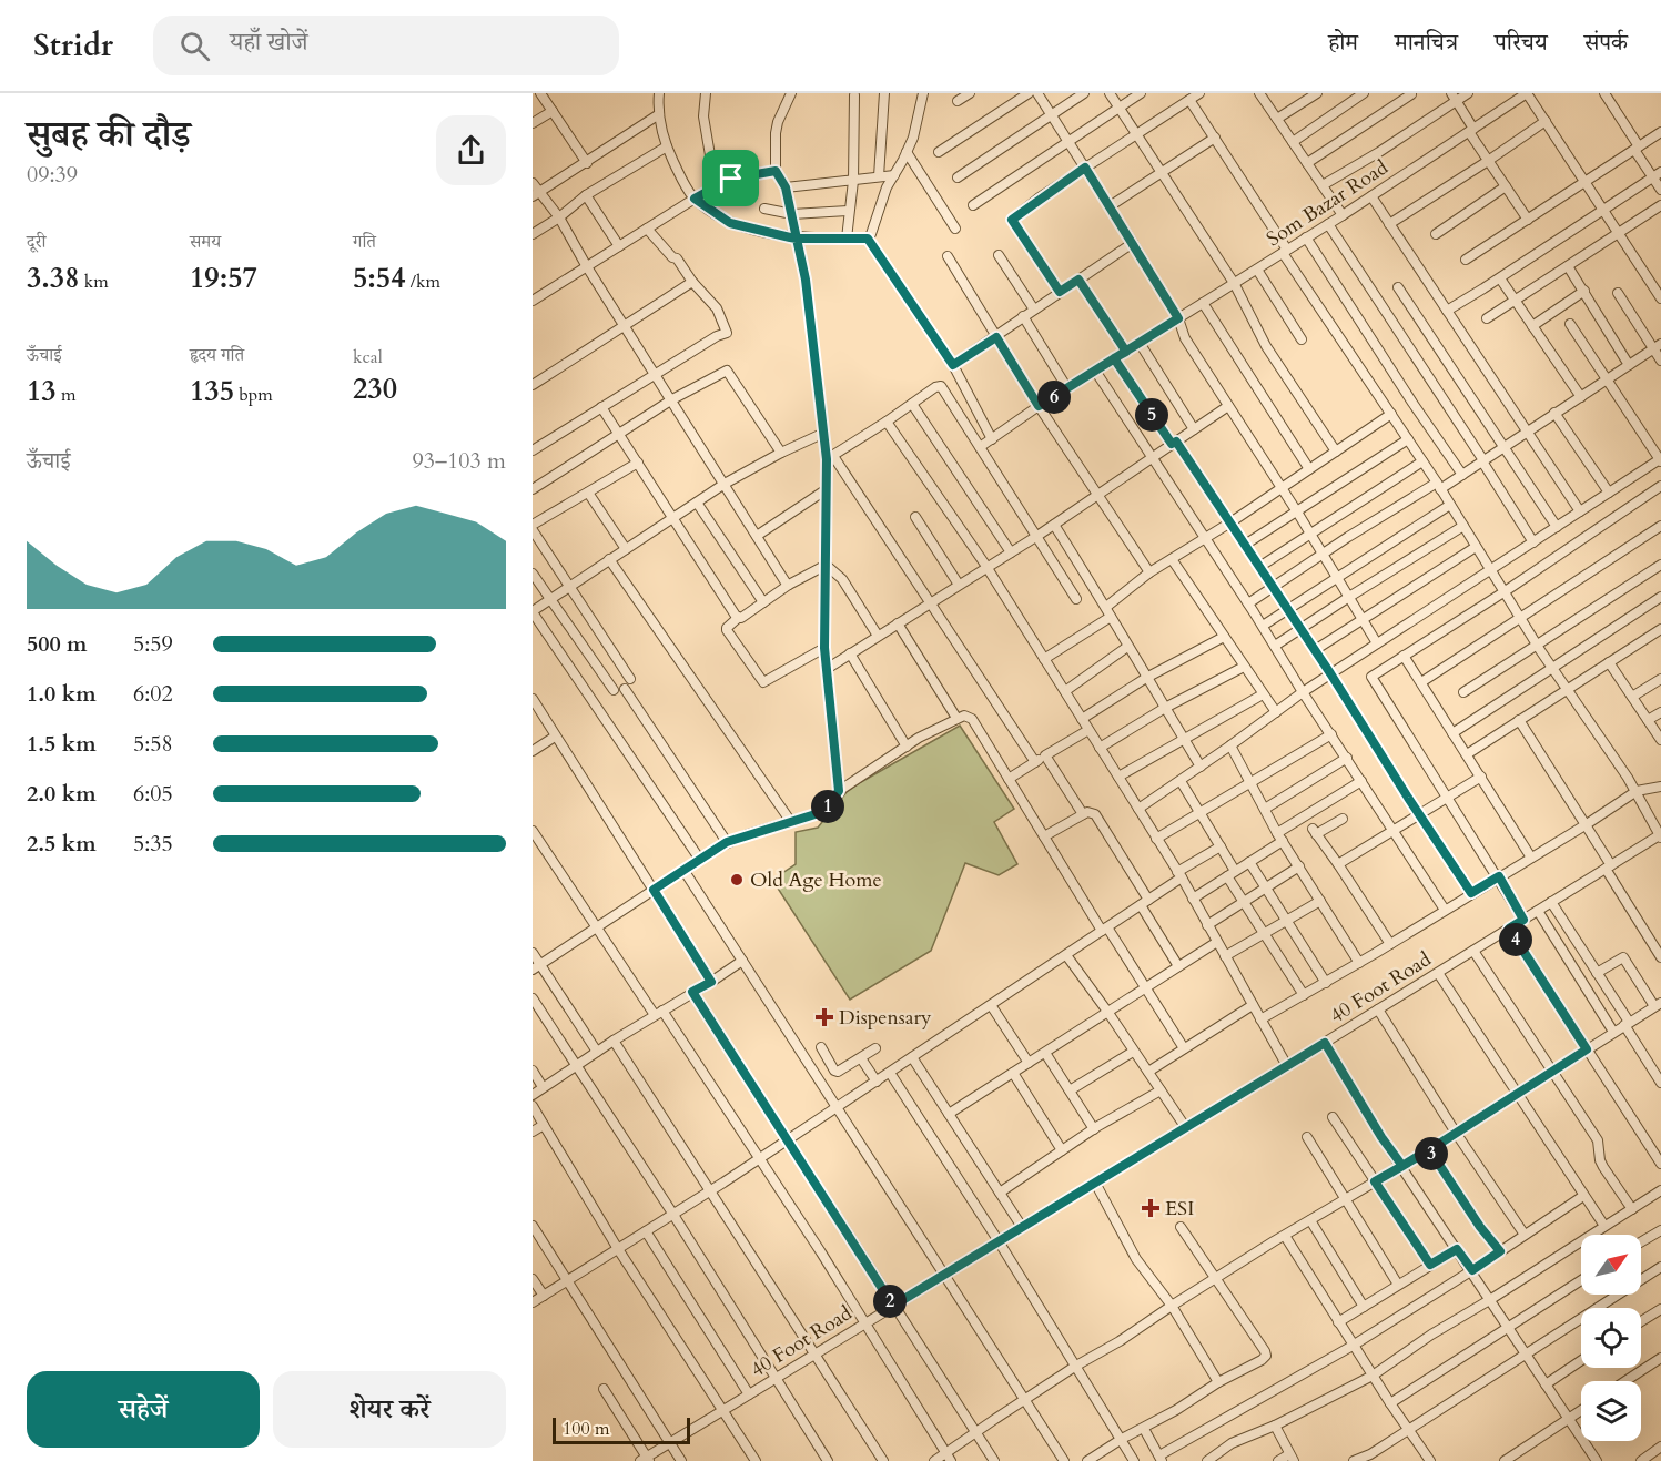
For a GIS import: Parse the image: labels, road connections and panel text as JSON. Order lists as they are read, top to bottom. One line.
{"streets":{"street":["Som Bazar Road","40 Foot Road"]},"places":{"other":["Old Age Home"],"health":["Dispensary","ESI"]},"scale_bar":"100 m","north":"top right","page":{"header":"Stridr","search":"यहाँ खोजें","nav":["होम","मानचित्र","परिचय","संपर्क"],"heading":["सुबह की दौड़","09:39"],"stats":[["दूरी","3.38 km"],["समय","19:57"],["गति","5:54 /km"],["ऊँचाई","13 m"],["हृदय गति","135 bpm"],["kcal","230"]],"pins":["6","5","1","4","3","2"],"chart":["ऊँचाई","93–103 m"],"list":[{"name":"500 m","note":"5:59"},{"name":"1.0 km","note":"6:02"},{"name":"1.5 km","note":"5:58"},{"name":"2.0 km","note":"6:05"},{"name":"2.5 km","note":"5:35"}],"buttons":["सहेजें","शेयर करें"],"scale":"100 m"}}
